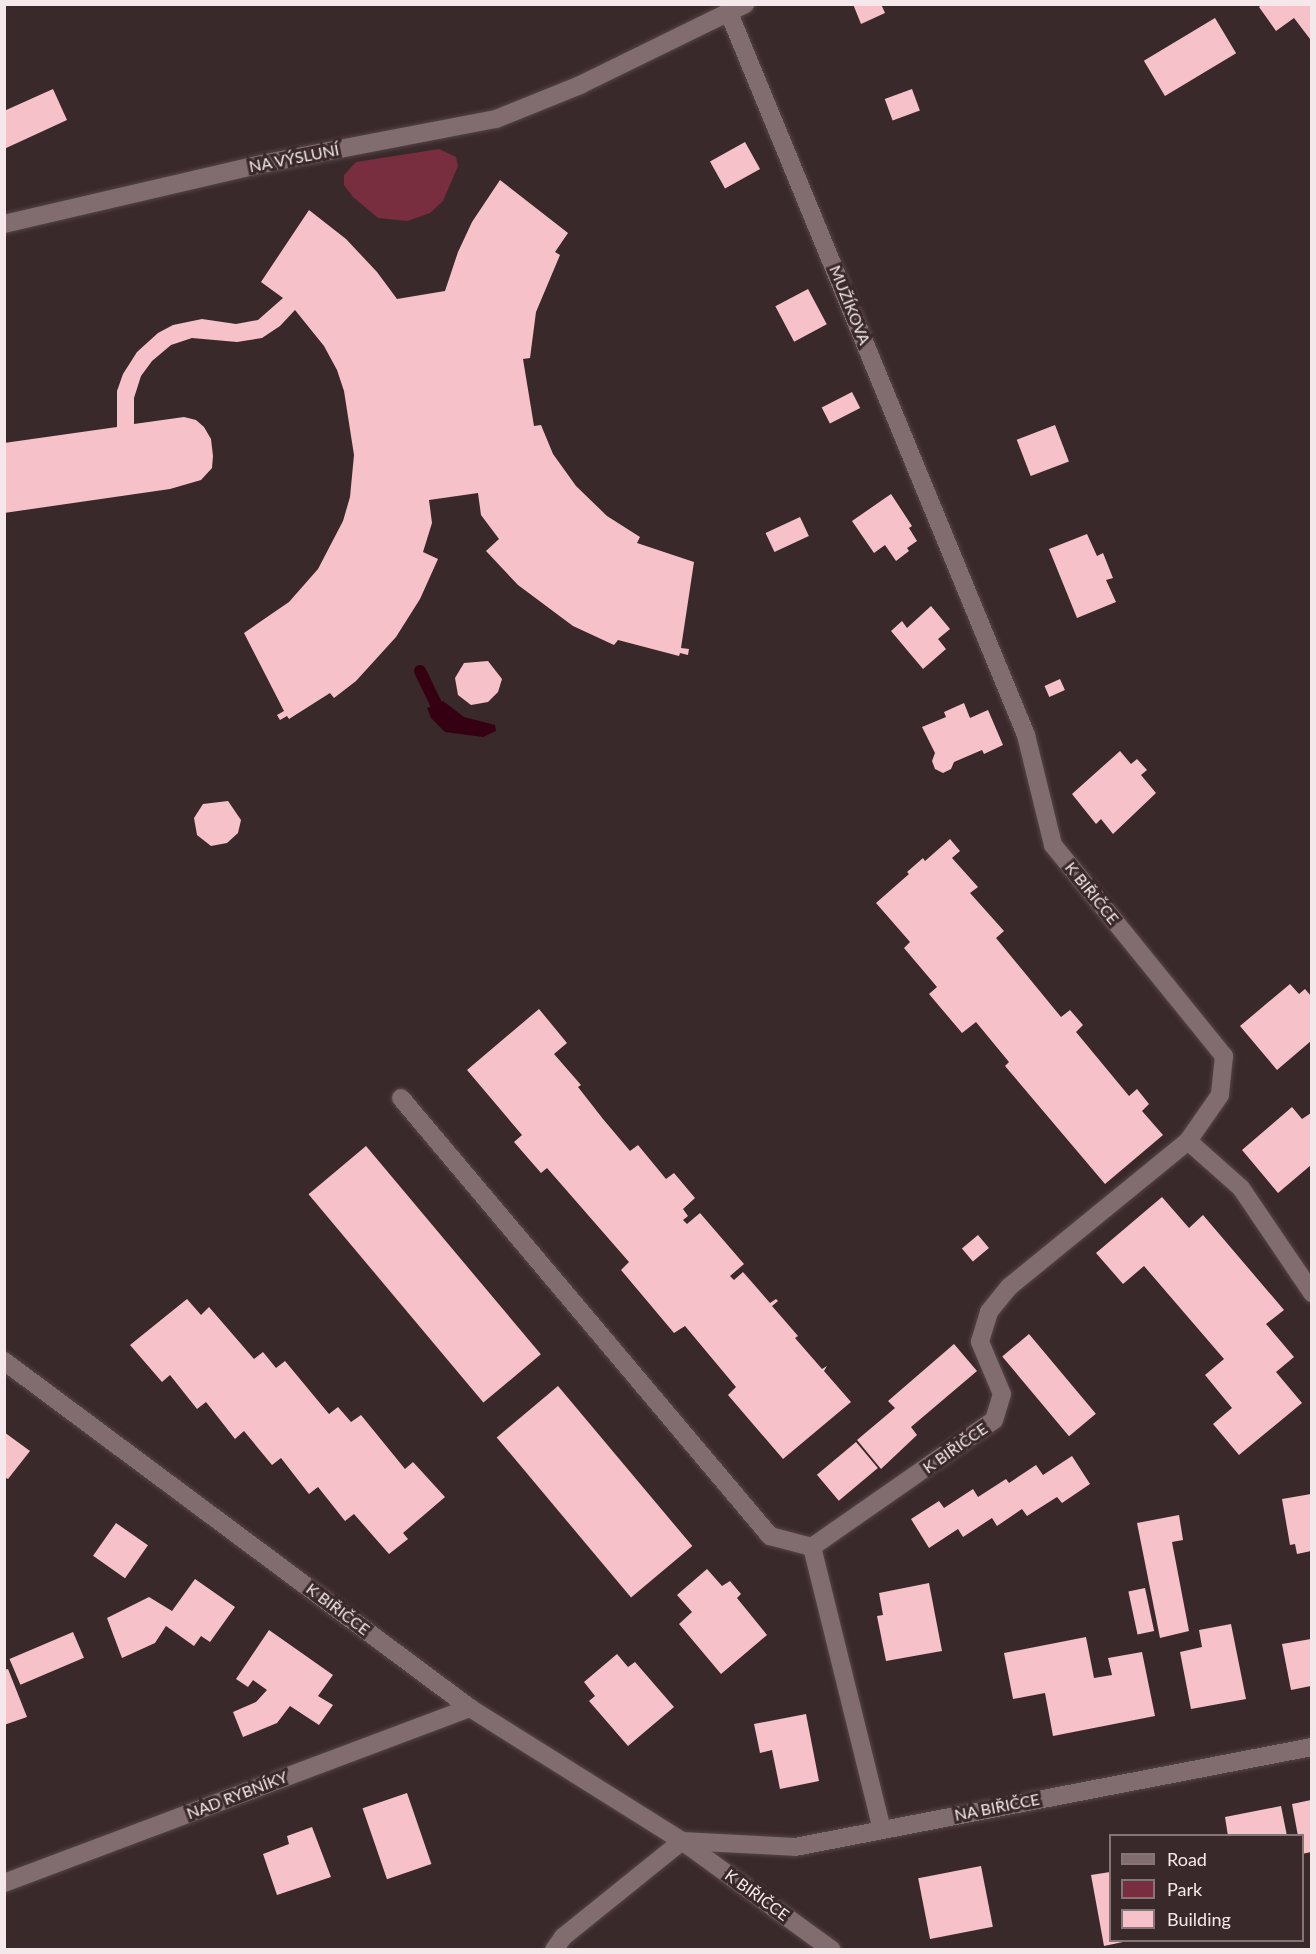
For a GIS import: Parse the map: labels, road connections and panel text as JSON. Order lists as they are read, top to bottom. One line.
{"streets":{"street":["NA VÝSLUNÍ","MUŽÍKOVA","K BIŘIČCE","NAD RYBNÍKY","NA BIŘIČCE"]},"crossings":[["NA VÝSLUNÍ","MUŽÍKOVA"],["MUŽÍKOVA","K BIŘIČCE"],["K BIŘIČCE","NAD RYBNÍKY"],["K BIŘIČCE","NA BIŘIČCE"]],"legend":["Road","Park","Building"]}
